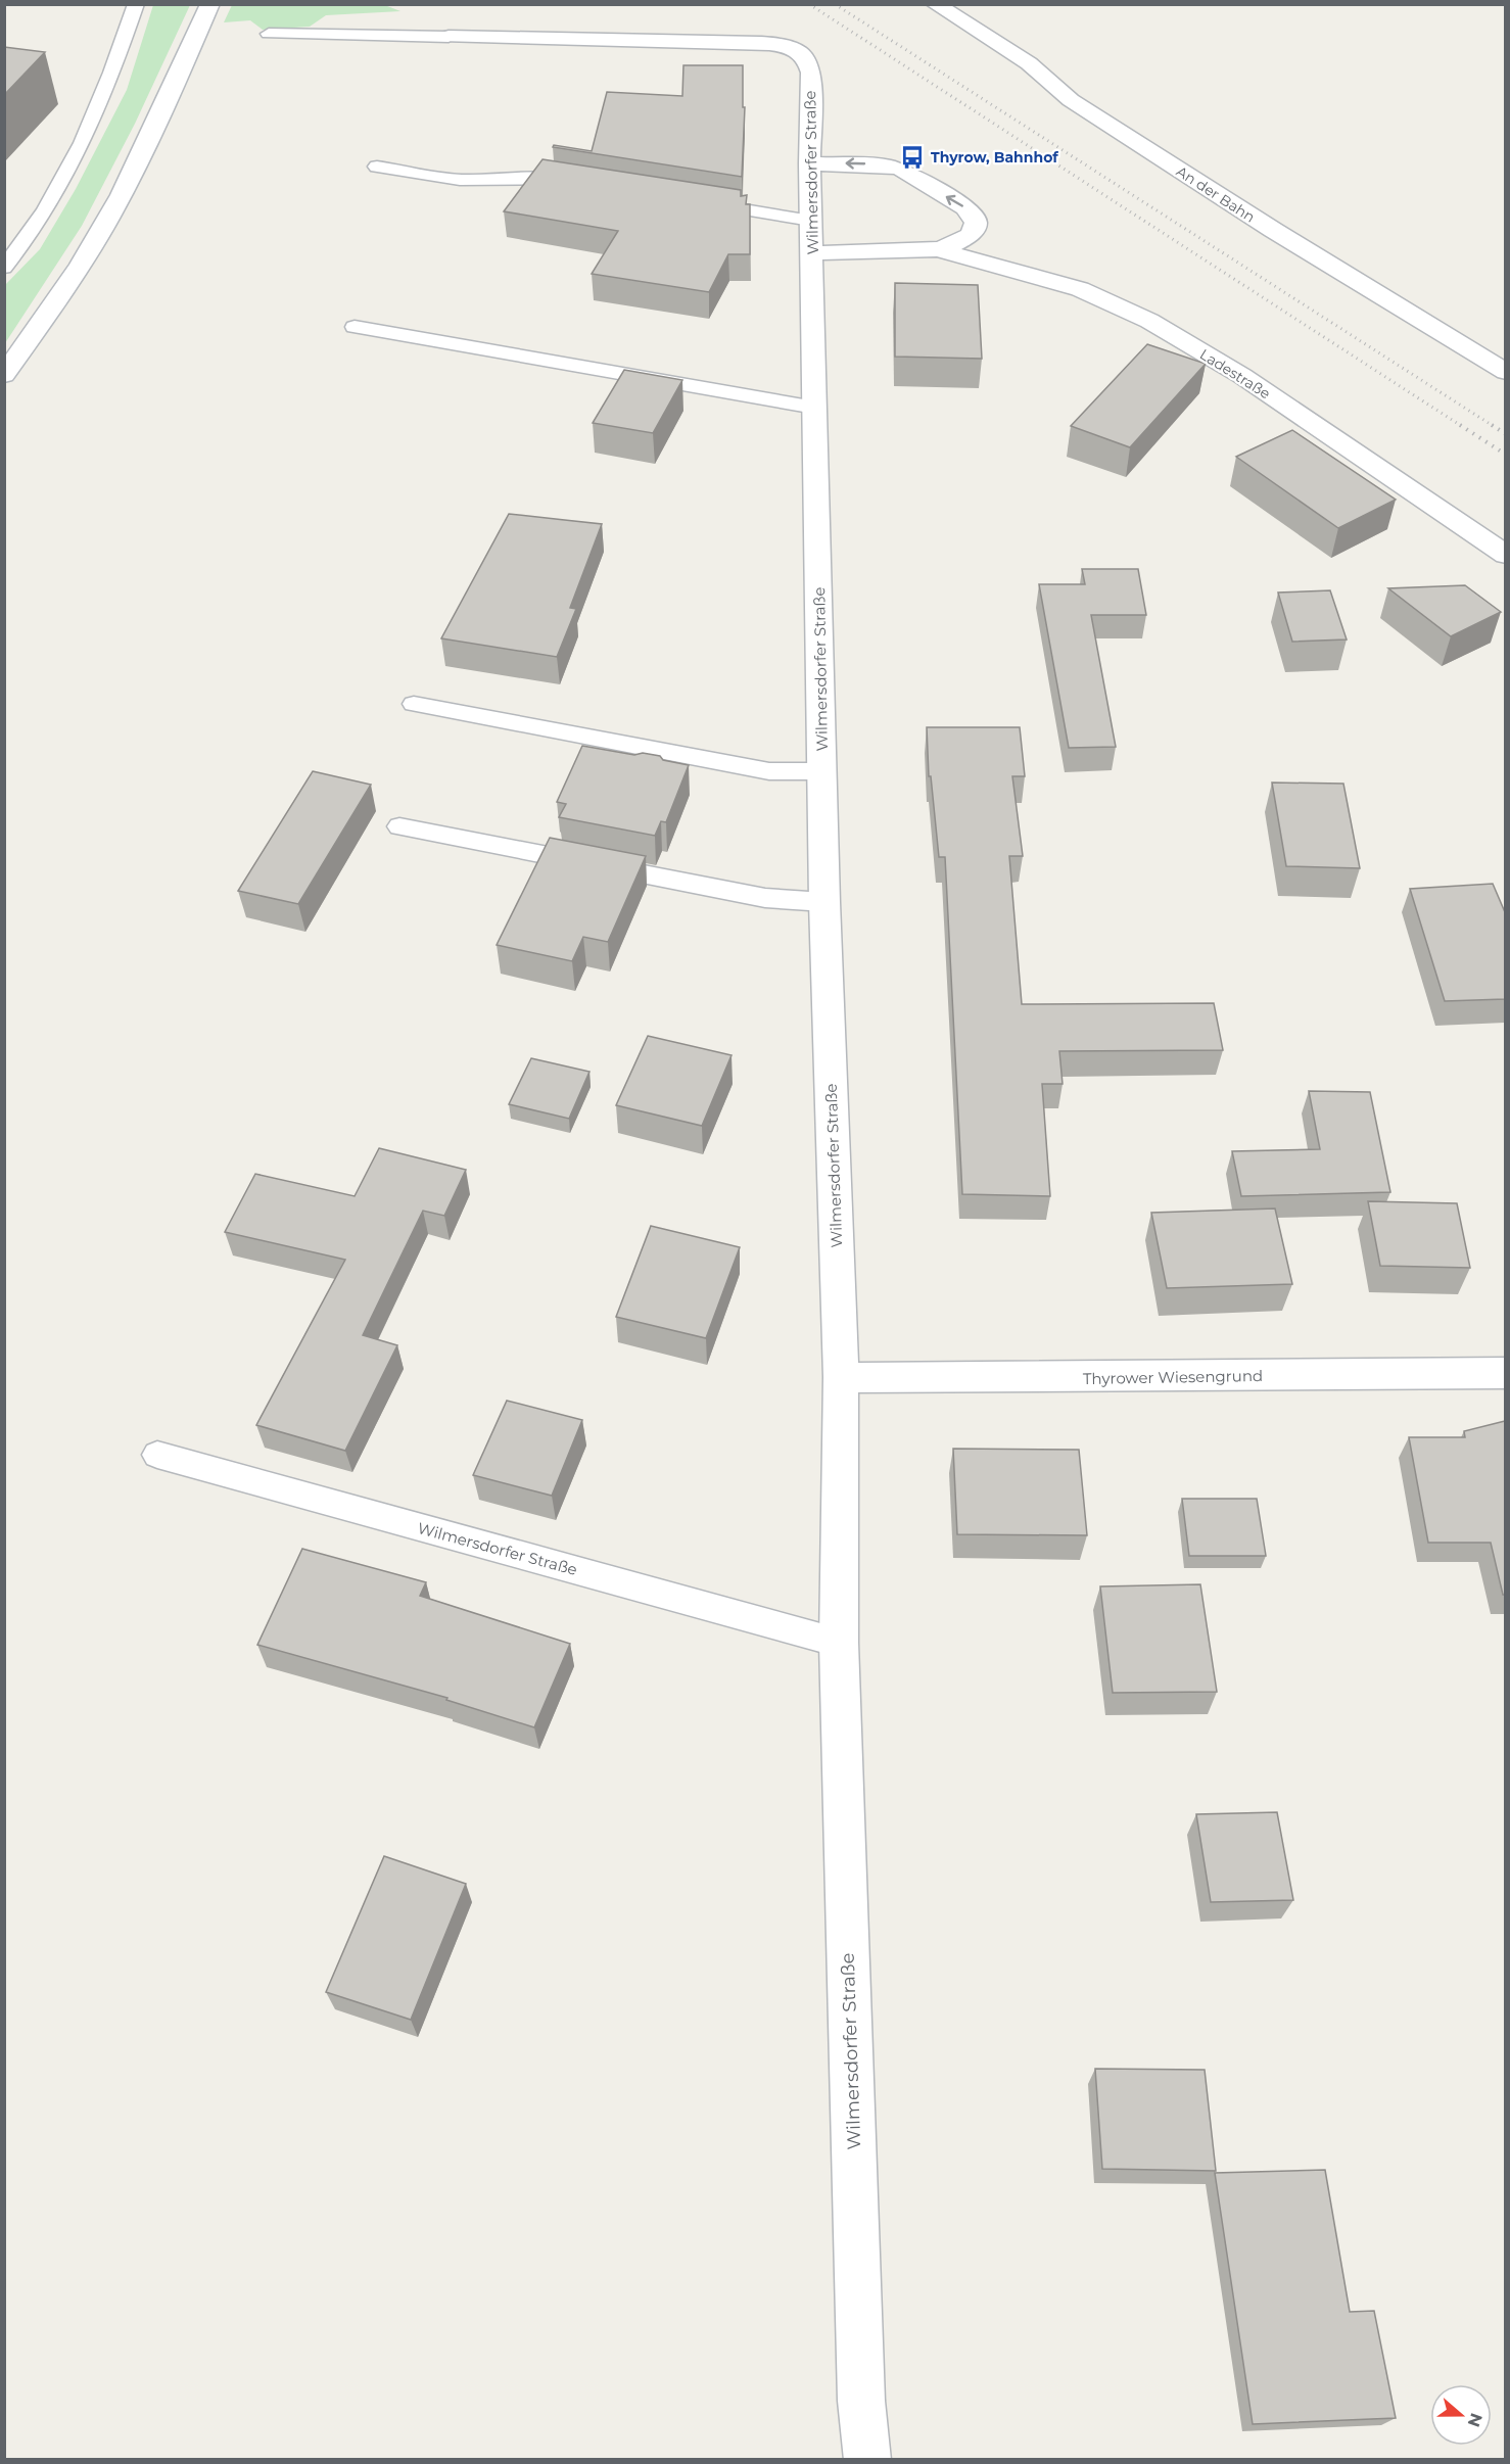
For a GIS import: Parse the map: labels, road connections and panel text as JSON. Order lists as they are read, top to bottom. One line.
{"streets":{"street":["Wilmersdorfer Straße","An der Bahn","Ladestraße","Thyrower Wiesengrund"]},"crossings":[["Wilmersdorfer Straße","Ladestraße"],["Wilmersdorfer Straße","Thyrower Wiesengrund"]],"places":{"bus stop":["Thyrow, Bahnhof"]},"north":"right"}
